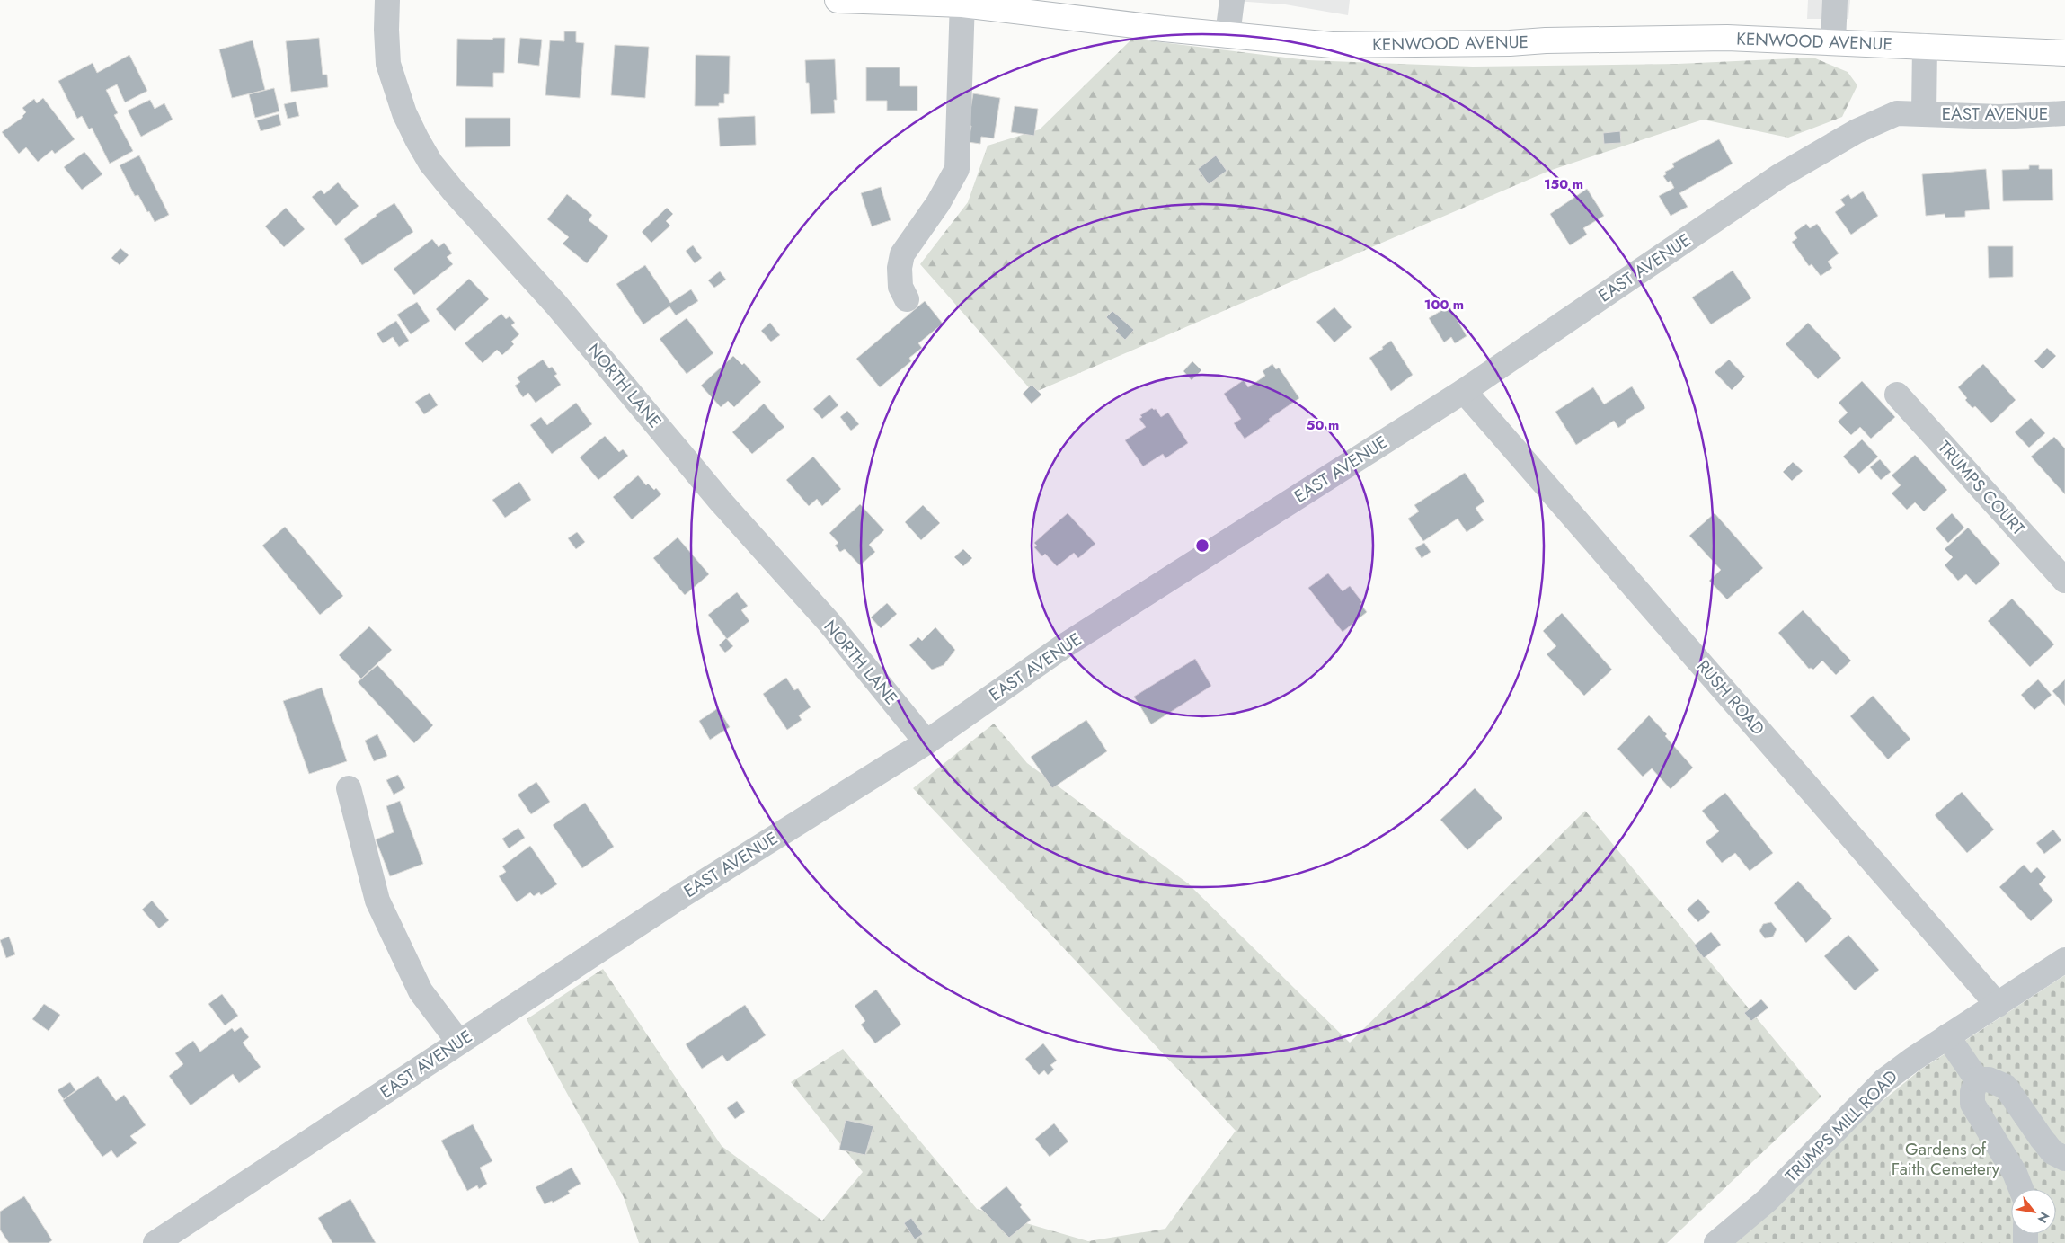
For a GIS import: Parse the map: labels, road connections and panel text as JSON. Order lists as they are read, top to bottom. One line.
{"streets":{"main road":["KENWOOD AVENUE"],"street":["EAST AVENUE","NORTH LANE","TRUMPS COURT","RUSH ROAD","TRUMPS MILL ROAD"]},"crossings":[["KENWOOD AVENUE","EAST AVENUE"],["EAST AVENUE","NORTH LANE"],["EAST AVENUE","RUSH ROAD"],["RUSH ROAD","TRUMPS MILL ROAD"]],"parks":["Gardens of Faith Cemetery"],"north":"bottom right","rings":["150 m","100 m","50 m"]}
